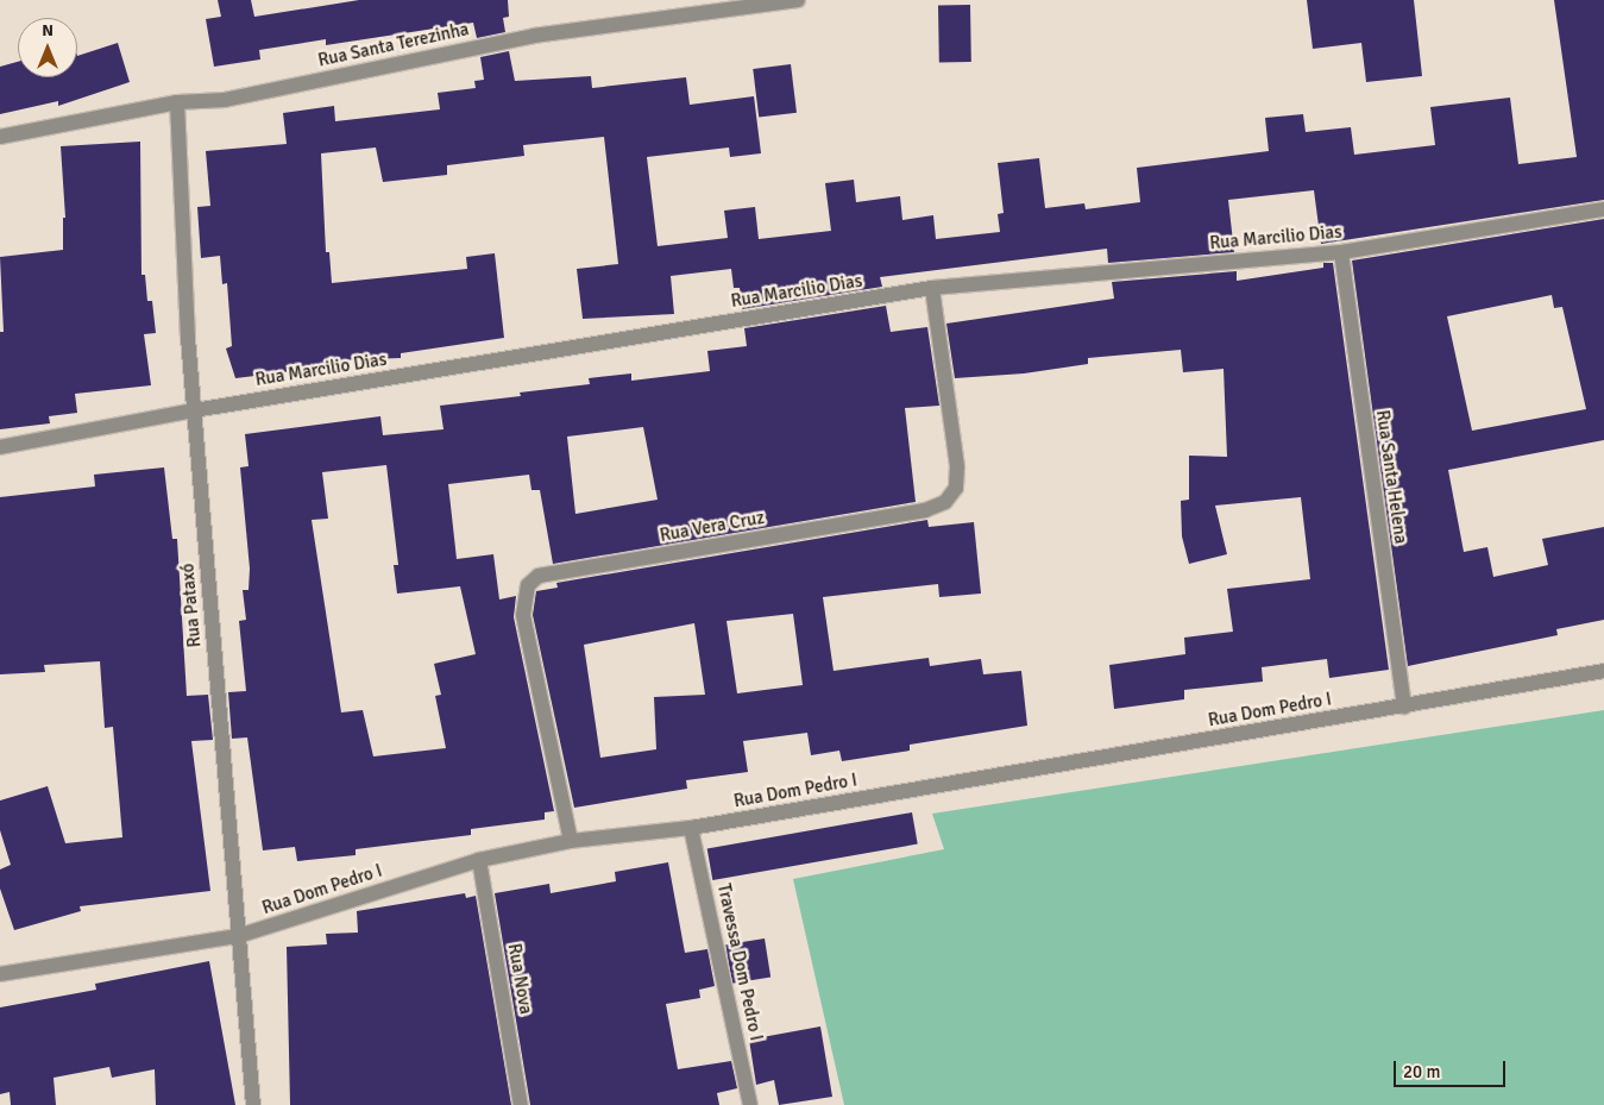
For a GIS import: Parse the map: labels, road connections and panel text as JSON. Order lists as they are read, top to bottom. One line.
{"streets":{"street":["Rua Santa Terezinha","Rua Marcilio Dias","Rua Santa Helena","Rua Vera Cruz","Rua Pataxó","Rua Dom Pedro I","Travessa Dom Pedro I","Rua Nova"]},"crossings":[["Rua Santa Terezinha","Rua Pataxó"],["Rua Marcilio Dias","Rua Santa Helena"],["Rua Marcilio Dias","Rua Vera Cruz"],["Rua Marcilio Dias","Rua Pataxó"],["Rua Santa Helena","Rua Dom Pedro I"],["Rua Vera Cruz","Rua Dom Pedro I"],["Rua Pataxó","Rua Dom Pedro I"],["Rua Dom Pedro I","Travessa Dom Pedro I"],["Rua Dom Pedro I","Rua Nova"]],"scale_bar":"20 m","north":"top"}
